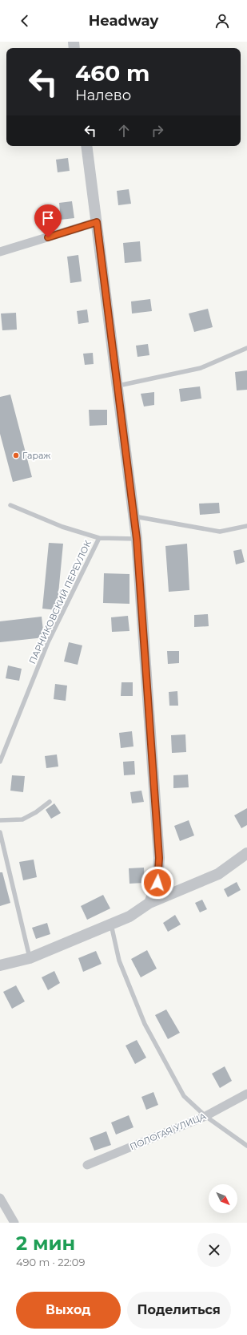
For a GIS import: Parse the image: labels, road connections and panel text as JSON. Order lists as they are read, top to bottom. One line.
{"streets":{"street":["ПОЛОГАЯ УЛИЦА"],"lane":["ПАРНИКОВСКИЙ ПЕРЕУЛОК"]},"places":["Гараж"],"north":"bottom right","page":{"header":"Headway","turn":["460 m","Налево"],"heading":["2 мин","490 m · 22:09"],"buttons":["Выход","Поделиться"]}}
